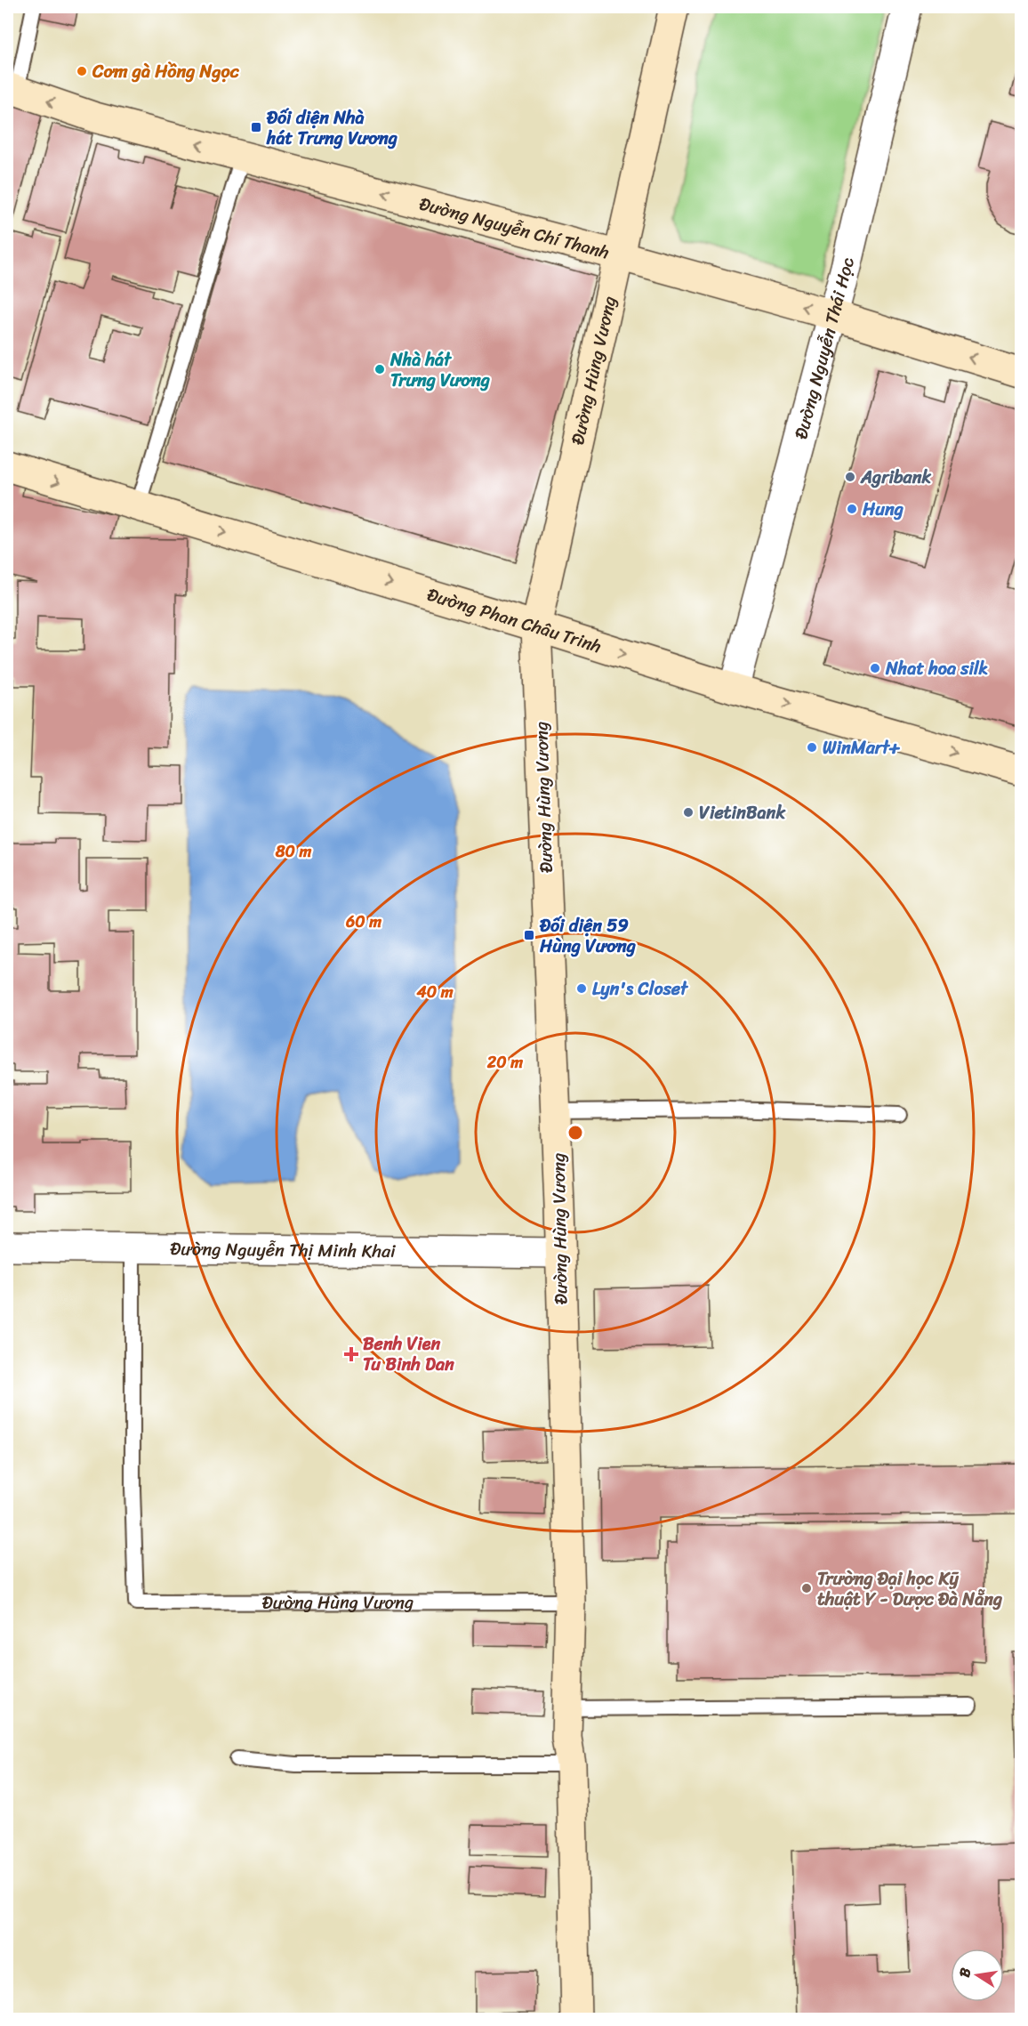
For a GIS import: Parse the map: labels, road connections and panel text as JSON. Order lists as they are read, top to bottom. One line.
{"streets":{"street":["Đường Nguyễn Chí Thanh","Đường Nguyễn Thái Học","Đường Hùng Vương","Đường Phan Châu Trinh","Đường Nguyễn Thị Minh Khai"]},"crossings":[["Đường Nguyễn Chí Thanh","Đường Nguyễn Thái Học"],["Đường Nguyễn Chí Thanh","Đường Hùng Vương"],["Đường Nguyễn Thái Học","Đường Phan Châu Trinh"],["Đường Hùng Vương","Đường Phan Châu Trinh"],["Đường Hùng Vương","Đường Nguyễn Thị Minh Khai"]],"one_way":["Đường Nguyễn Chí Thanh","Đường Phan Châu Trinh"],"places":{"other":["Cơm gà Hồng Ngọc","Nhà hát Trưng Vương","Agribank","Hung","Nhat hoa silk","WinMart+","VietinBank","Lyn's Closet","Trường Đại học Kỹ thuật Y - Dược Đà Nẵng"],"transit":["Đối diện Nhà hát Trưng Vương","Đối diện 59 Hùng Vương"],"health":["Benh Vien Tu Binh Dan"]},"north":"left","rings":["80 m","60 m","40 m","20 m"]}
